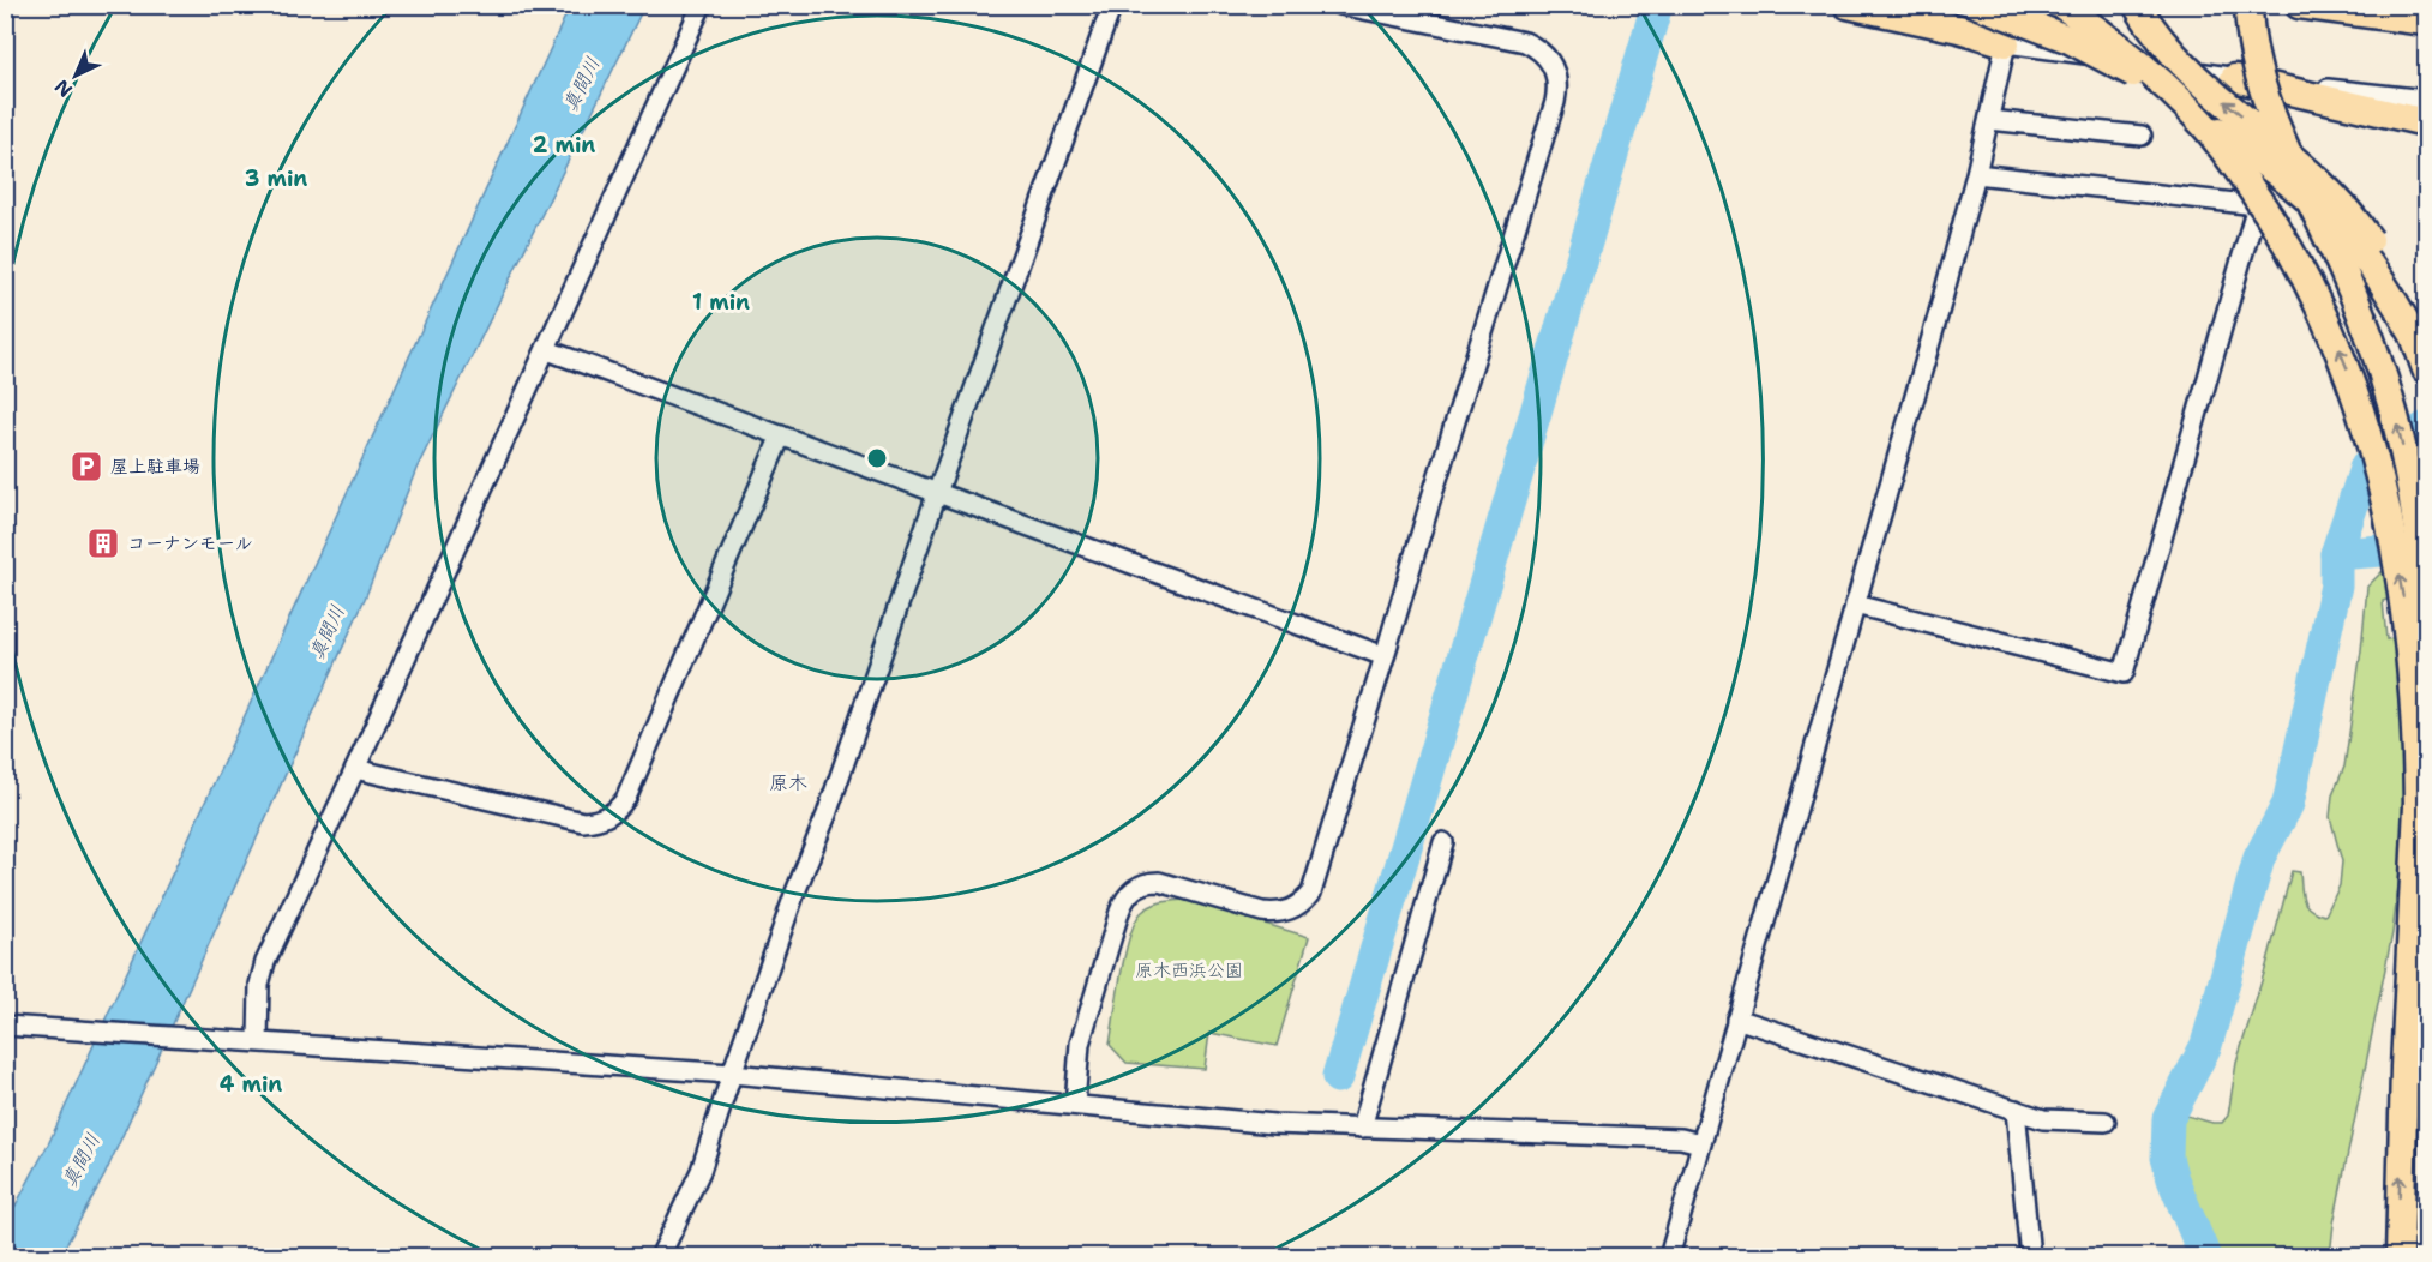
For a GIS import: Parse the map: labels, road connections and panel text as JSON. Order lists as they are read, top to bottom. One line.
{"districts":["原木"],"water":["真間川"],"parks":["原木西浜公園"],"places":{"parking":["屋上駐車場"],"building":["コーナンモール"]},"north":"bottom left","rings":["2 min","3 min","1 min","4 min"]}
